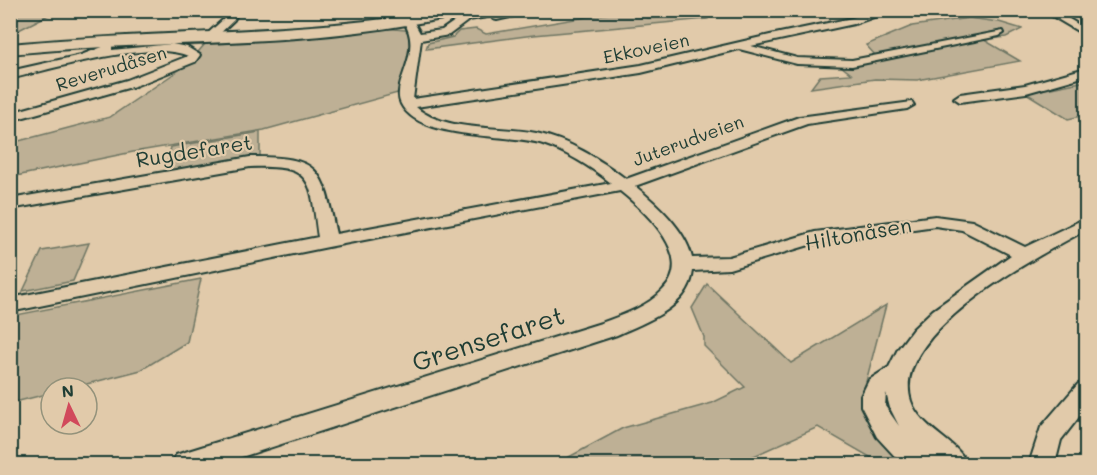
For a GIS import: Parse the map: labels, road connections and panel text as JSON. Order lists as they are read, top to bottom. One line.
{"streets":{"street":["Ekkoveien","Reverudåsen","Juterudveien","Rugdefaret","Hiltonåsen","Grensefaret"]},"crossings":[["Ekkoveien","Juterudveien"],["Hiltonåsen","Grensefaret"]],"north":"top"}
